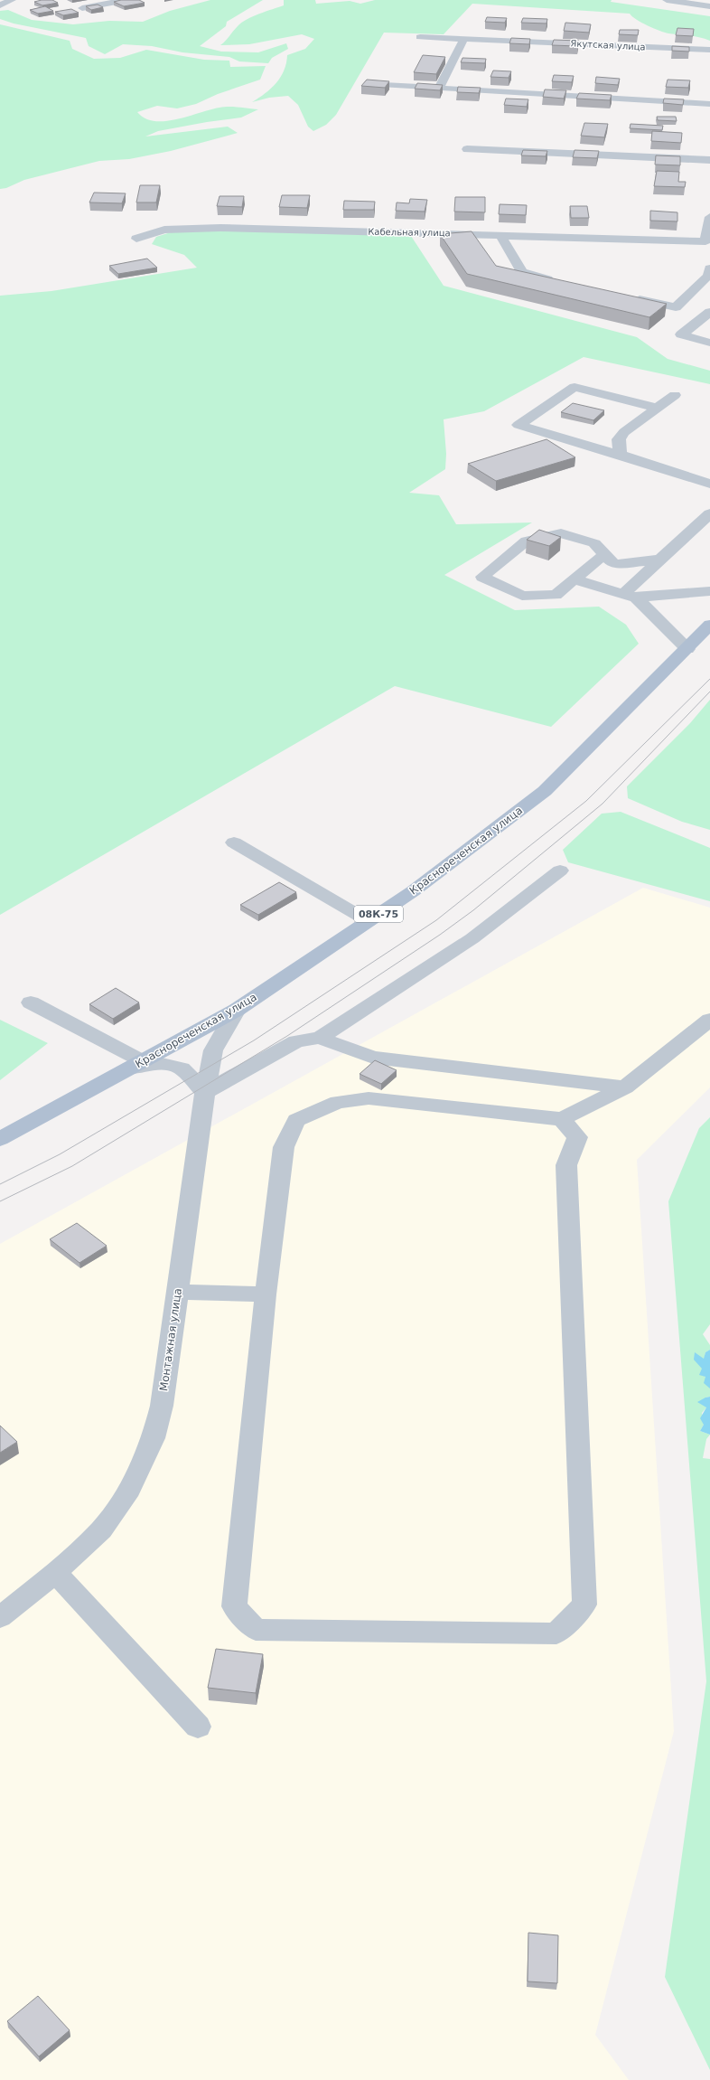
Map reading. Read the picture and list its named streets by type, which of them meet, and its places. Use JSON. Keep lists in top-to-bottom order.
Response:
{
  "streets": {
    "main road": ["Краснореченская улица", "08К-75"],
    "street": ["Якутская улица", "Кабельная улица", "Монтажная улица"]
  },
  "crossings": [
    ["Краснореченская улица", "Монтажная улица"]
  ]
}
